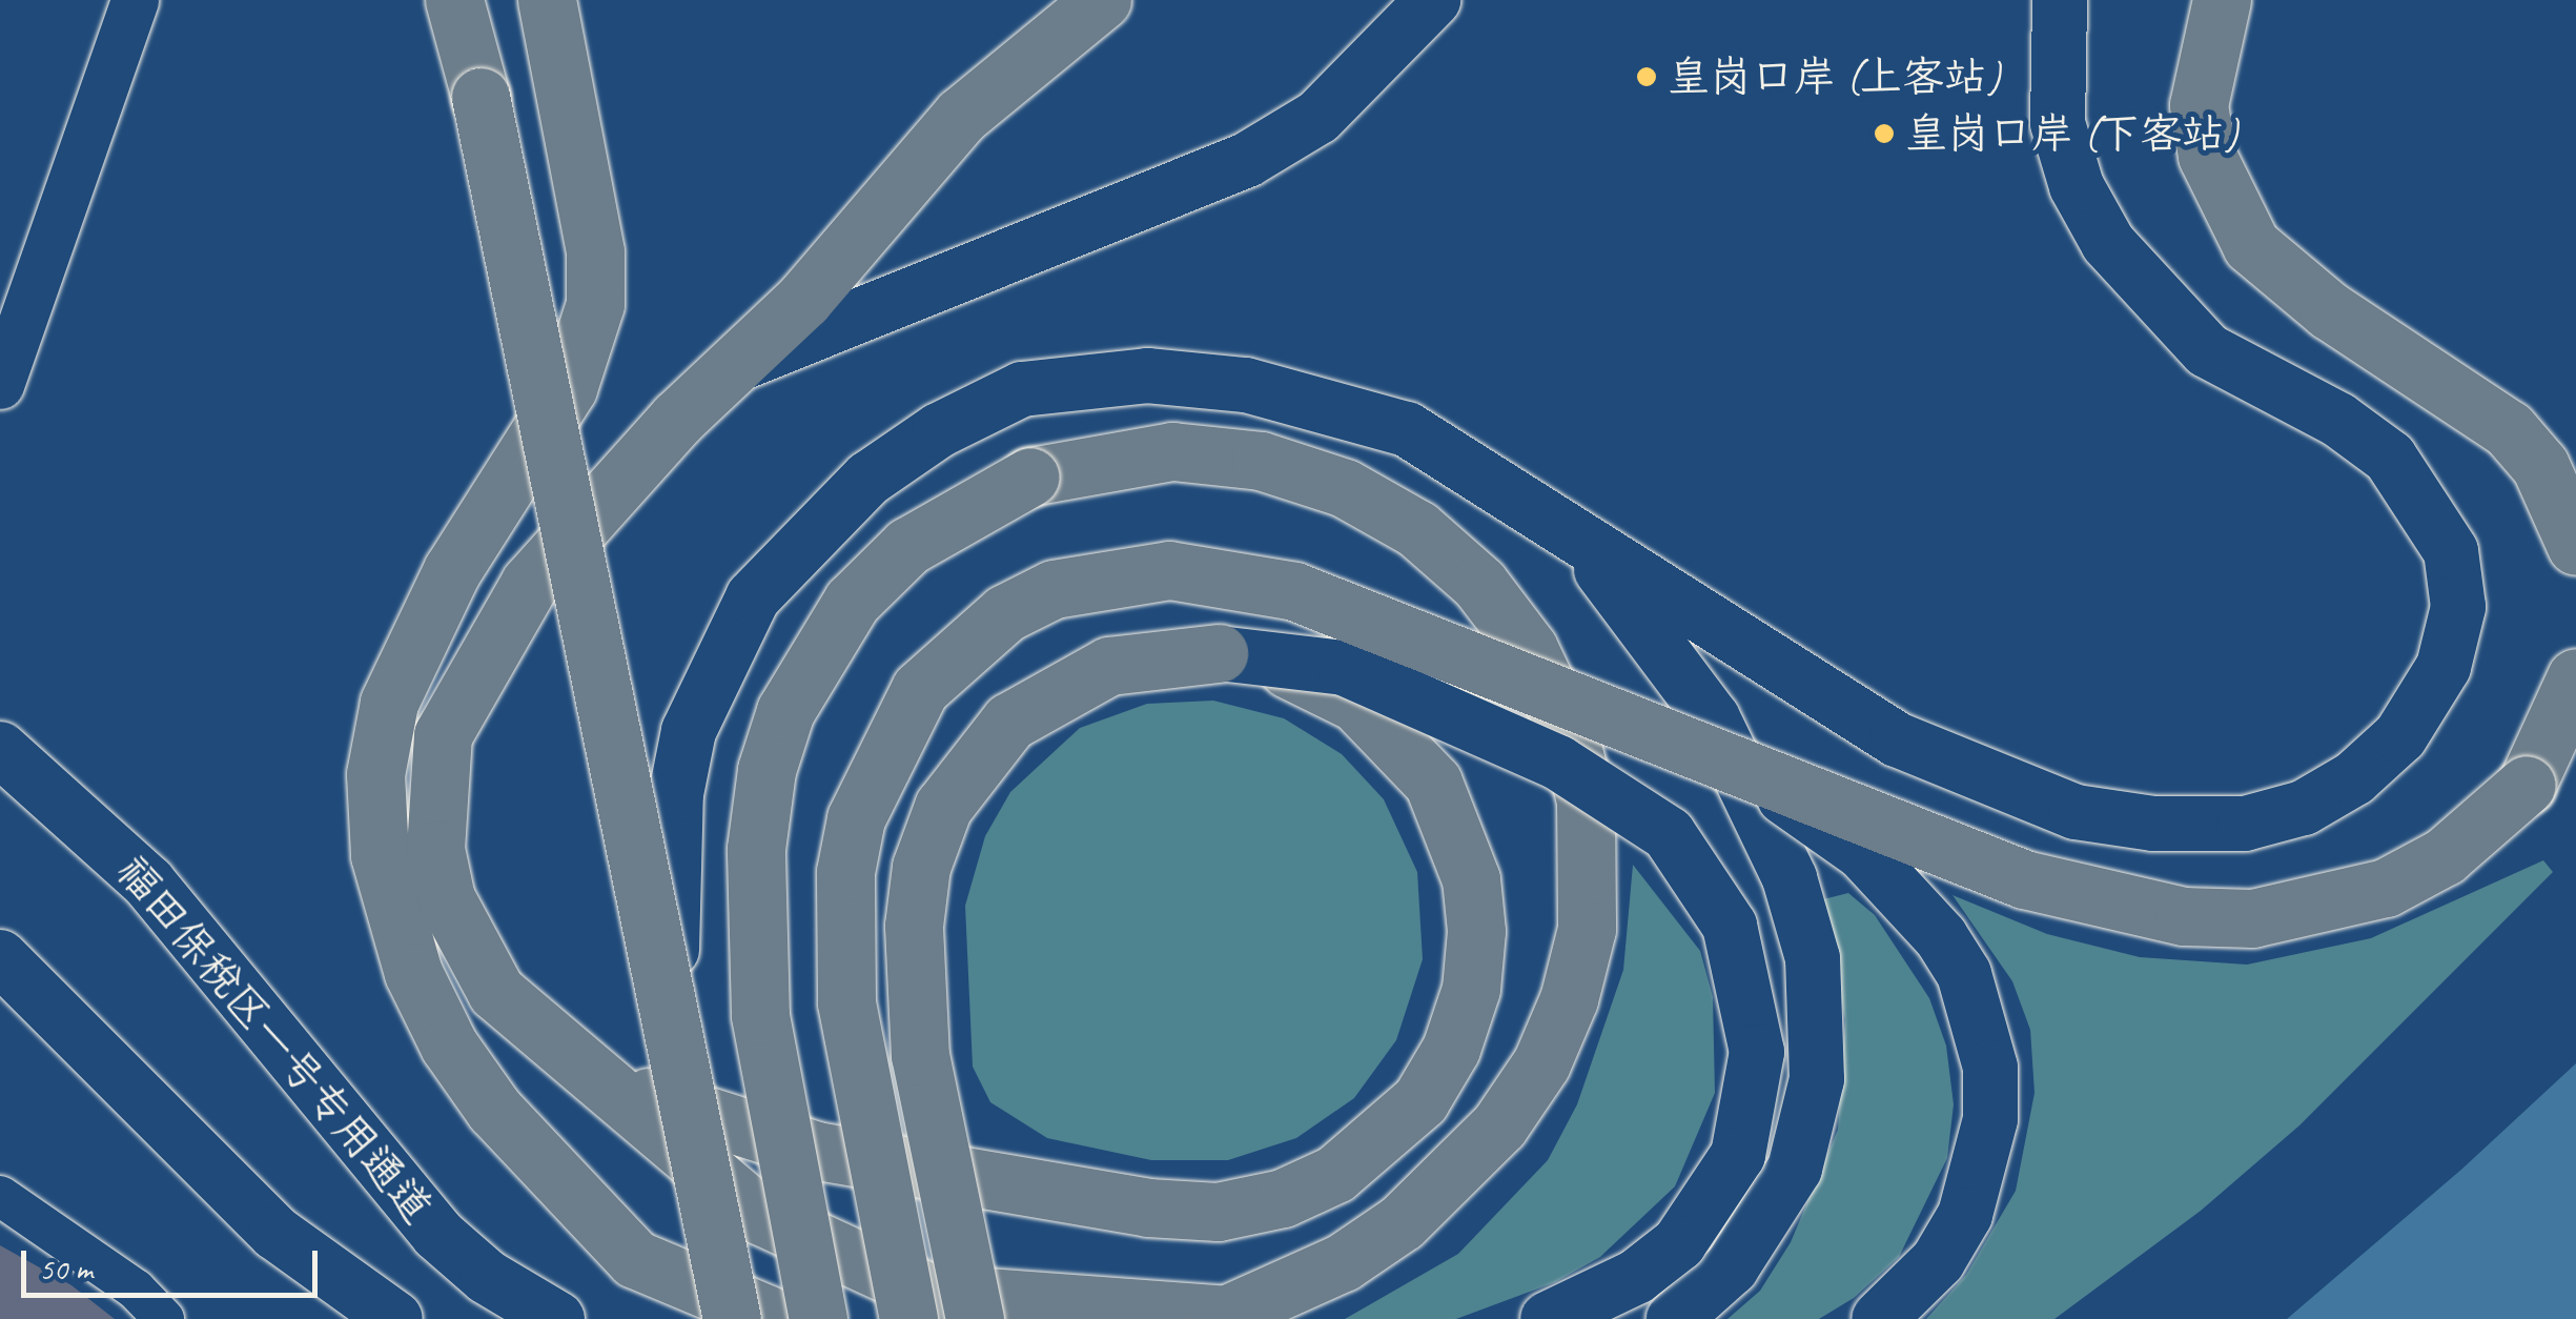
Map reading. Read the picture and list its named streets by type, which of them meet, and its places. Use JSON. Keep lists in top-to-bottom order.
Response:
{
  "streets": {
    "main road": ["福田保税区一号专用通道"]
  },
  "places": ["皇岗口岸 (上客站)", "皇岗口岸 (下客站)"],
  "scale_bar": "50 m"
}
